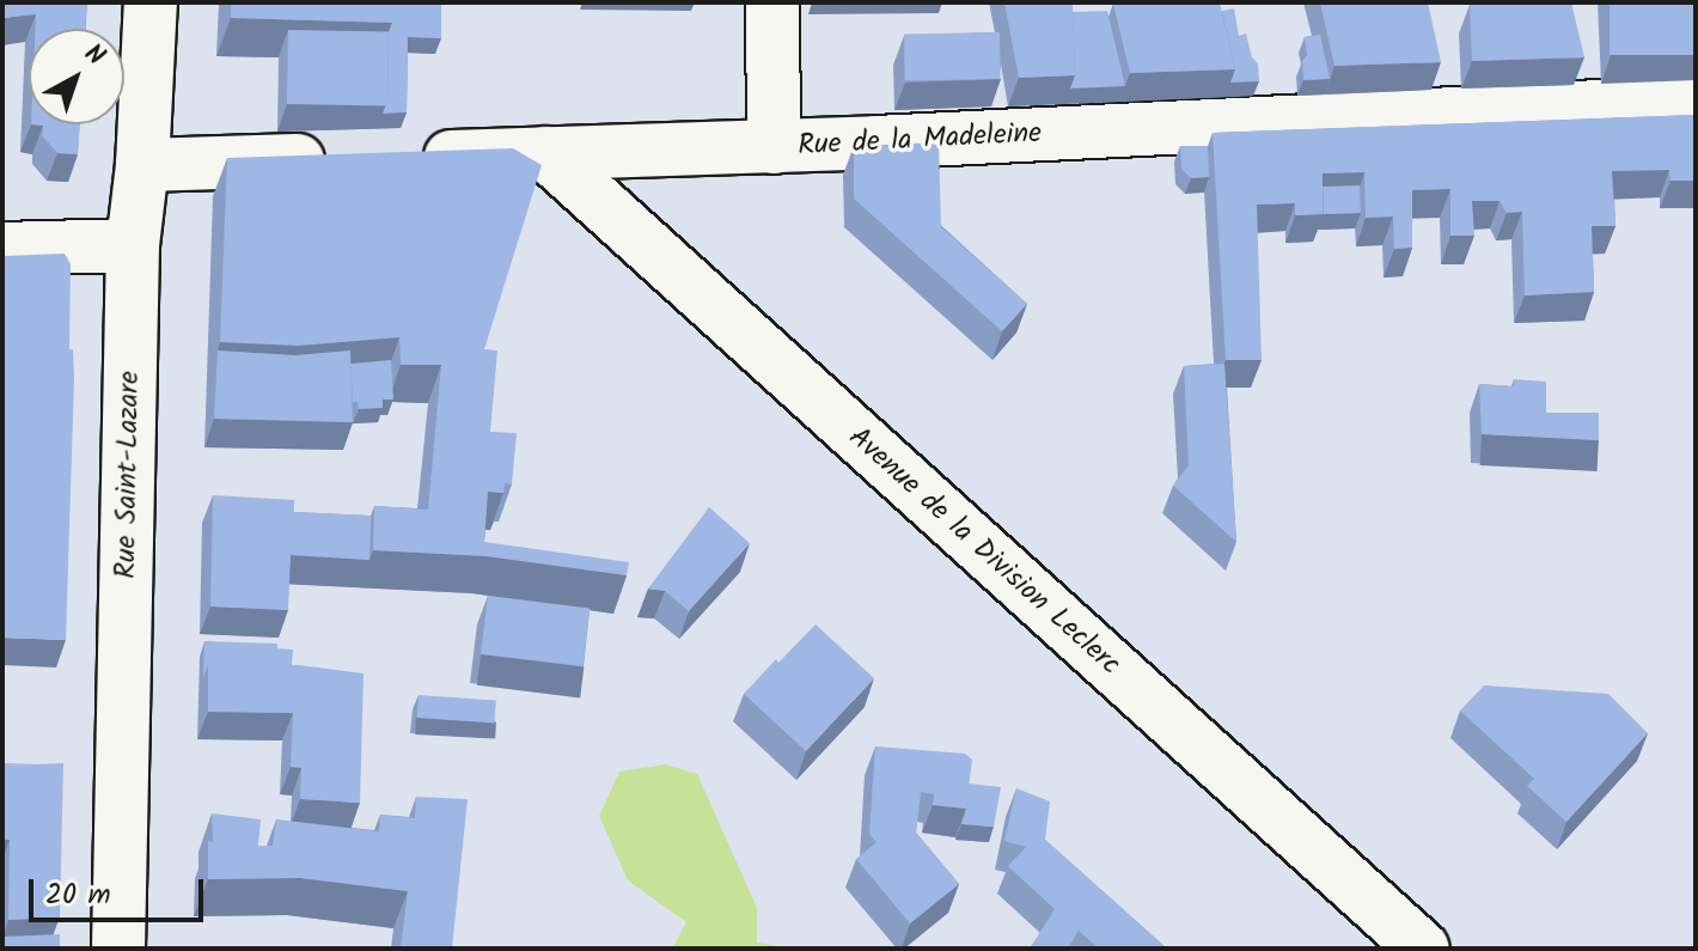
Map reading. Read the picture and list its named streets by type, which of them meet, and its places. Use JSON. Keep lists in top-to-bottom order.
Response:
{
  "streets": {
    "street": ["Rue de la Madeleine", "Rue Saint-Lazare", "Avenue de la Division Leclerc"]
  },
  "crossings": [
    ["Rue de la Madeleine", "Avenue de la Division Leclerc"]
  ],
  "scale_bar": "20 m",
  "north": "top right"
}
